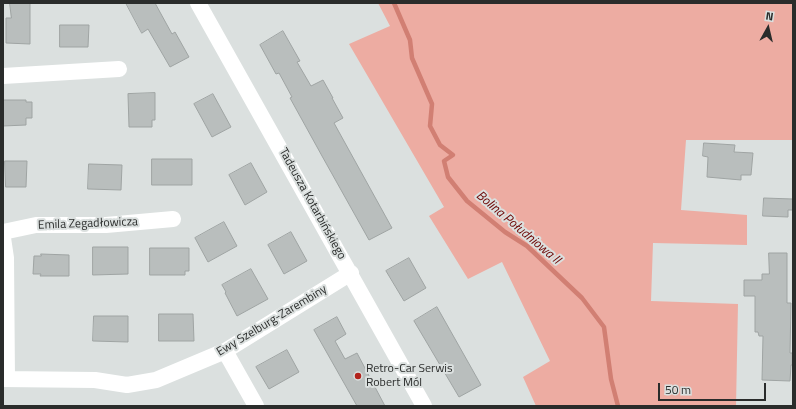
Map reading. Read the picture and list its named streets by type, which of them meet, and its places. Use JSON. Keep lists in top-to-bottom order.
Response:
{
  "streets": {
    "street": ["Tadeusza Kotarbińskiego", "Emila Zegadłowicza", "Ewy Szelburg-Zarembiny"]
  },
  "crossings": [
    ["Tadeusza Kotarbińskiego", "Ewy Szelburg-Zarembiny"]
  ],
  "water": ["Bolina Południowa II"],
  "places": ["Retro-Car Serwis Robert Mól"],
  "scale_bar": "50 m",
  "north": "top"
}
